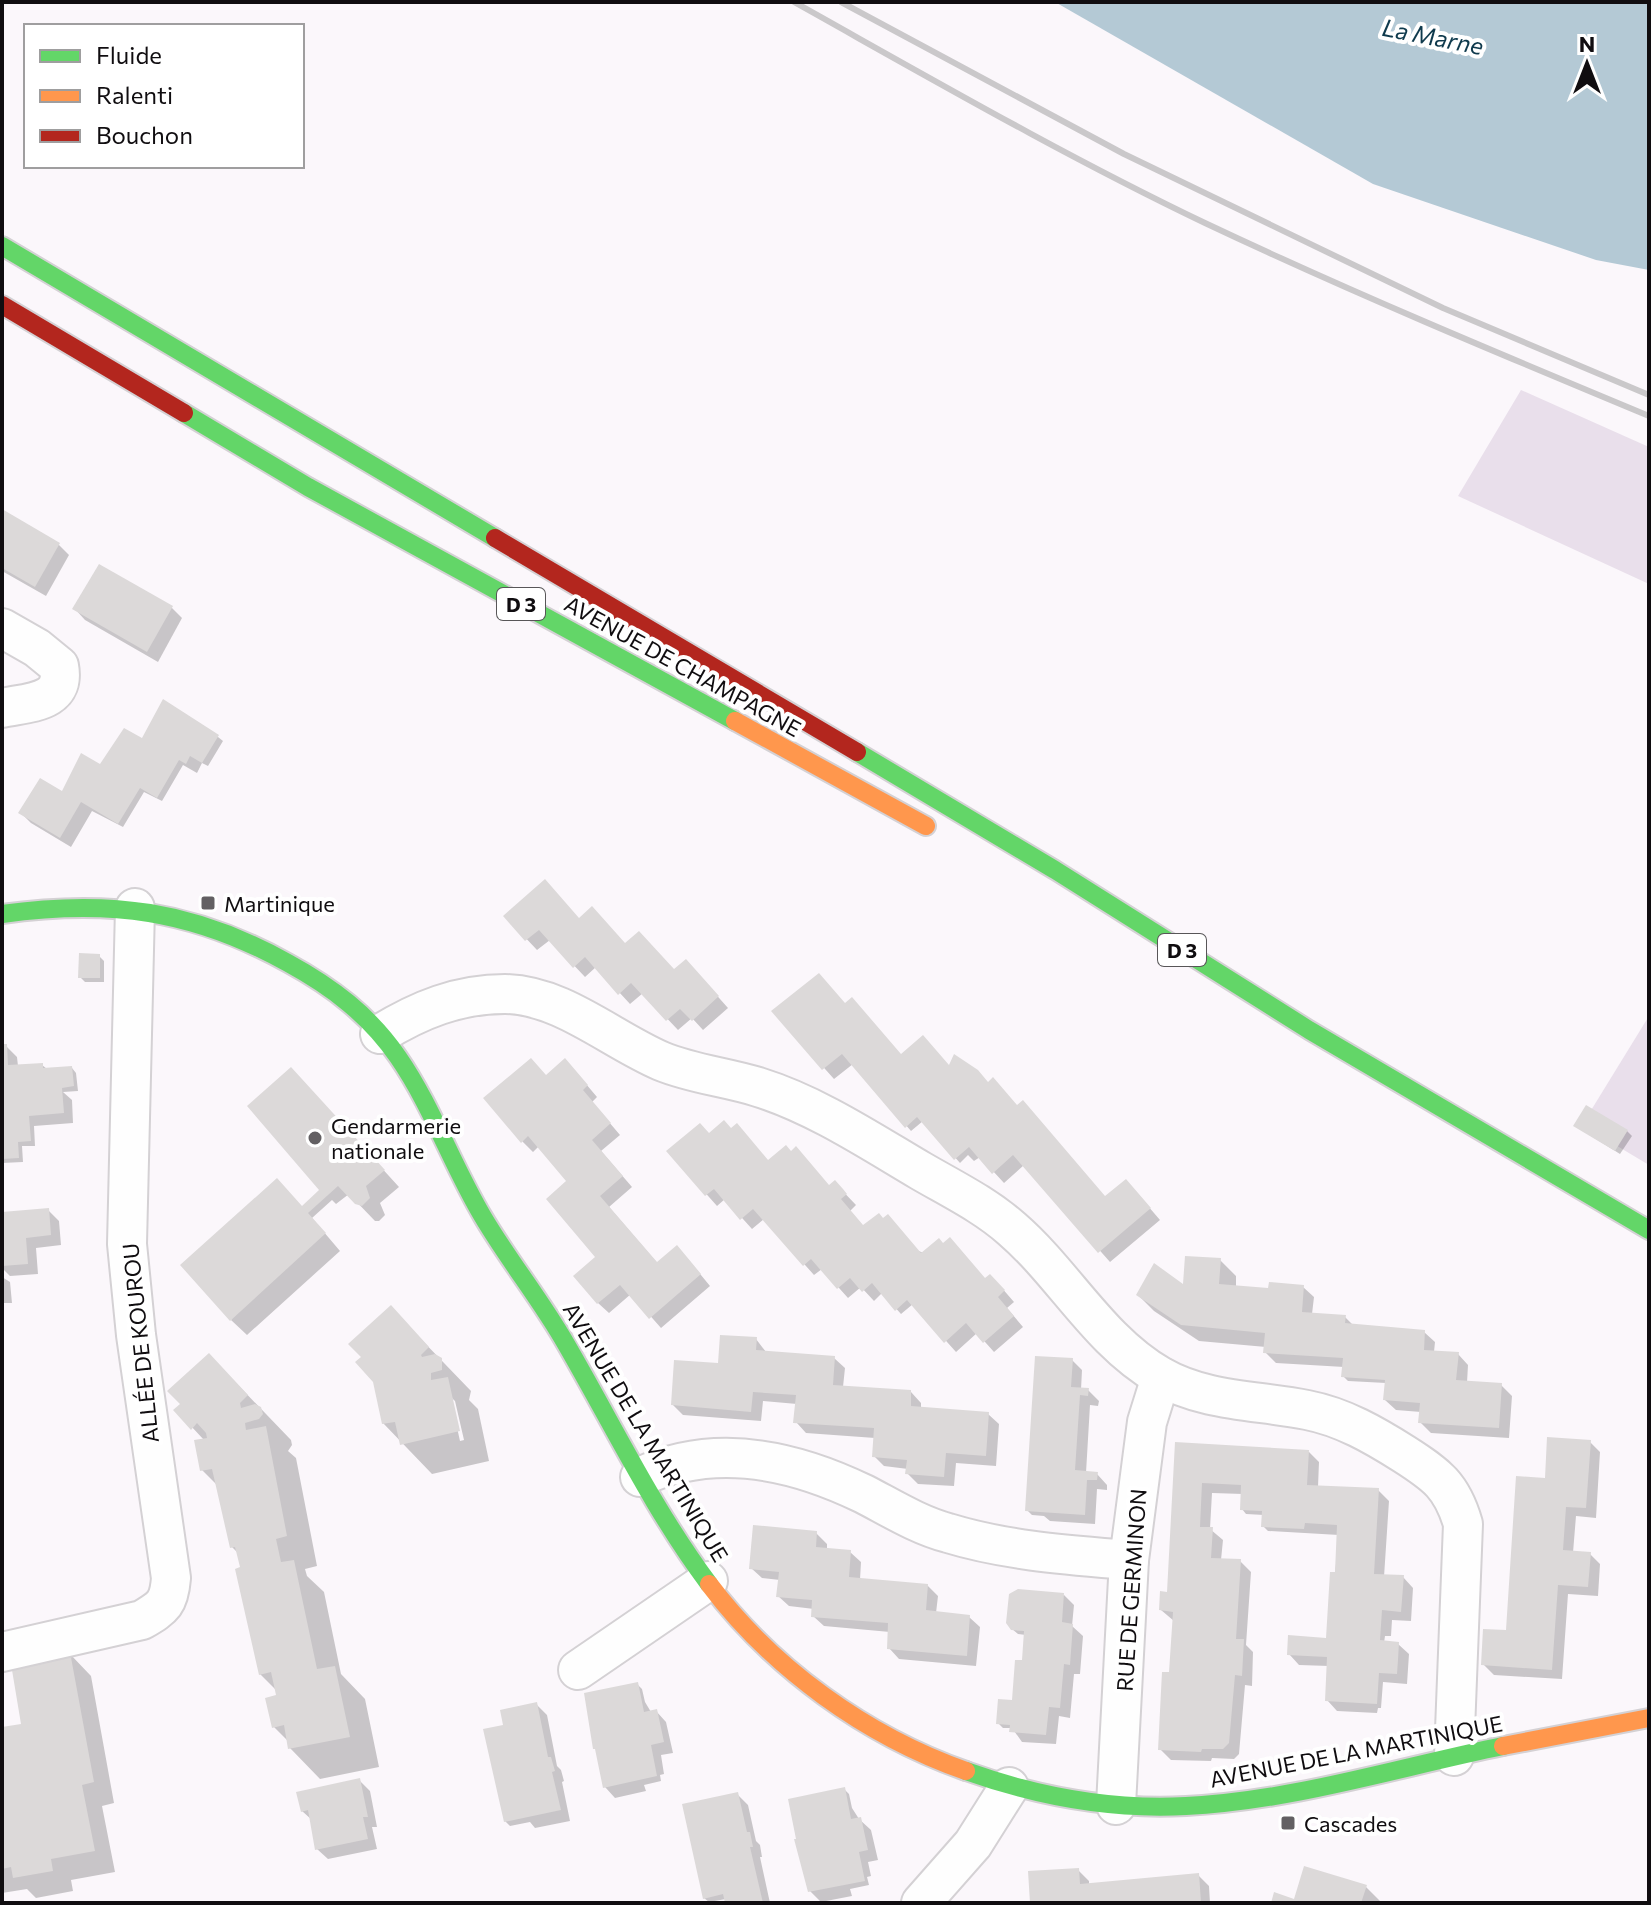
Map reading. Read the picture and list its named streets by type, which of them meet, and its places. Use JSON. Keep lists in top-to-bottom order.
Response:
{
  "streets": {
    "main road": ["D 3", "AVENUE DE CHAMPAGNE", "AVENUE DE LA MARTINIQUE"],
    "street": ["ALLÉE DE KOUROU", "RUE DE GERMINON"]
  },
  "crossings": [
    ["ALLÉE DE KOUROU", "AVENUE DE LA MARTINIQUE"],
    ["AVENUE DE LA MARTINIQUE", "RUE DE GERMINON"]
  ],
  "water": ["La Marne"],
  "places": {
    "transit": ["Martinique", "Cascades"],
    "other": ["Gendarmerie nationale"]
  },
  "legend": ["Fluide", "Ralenti", "Bouchon"],
  "north": "top"
}
